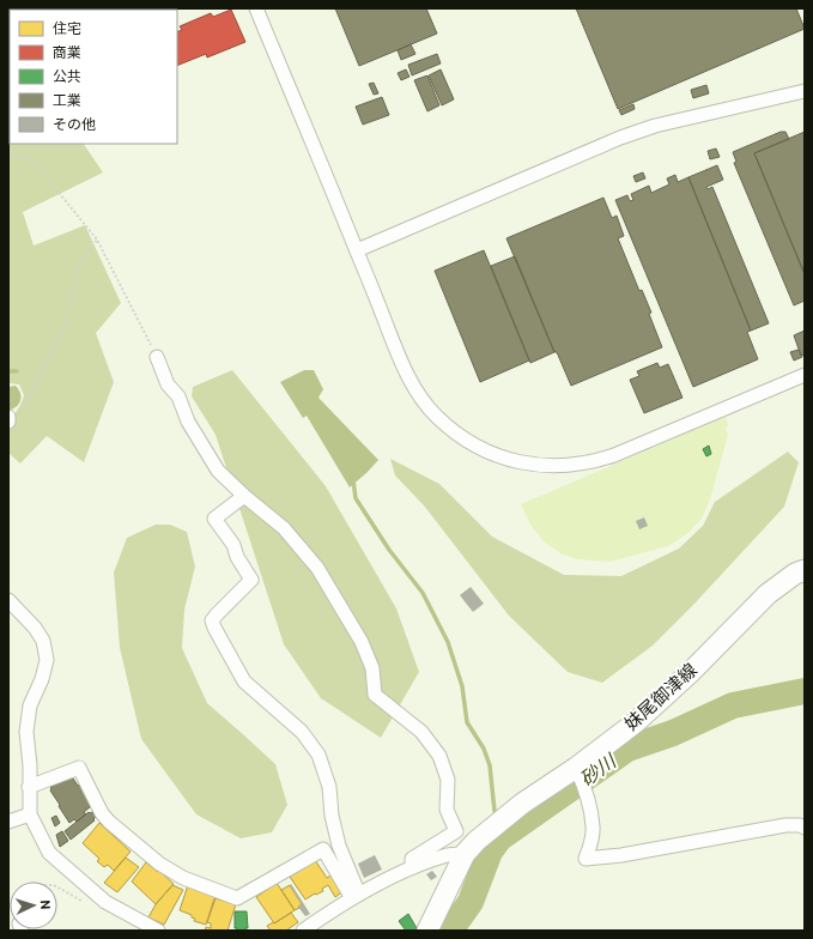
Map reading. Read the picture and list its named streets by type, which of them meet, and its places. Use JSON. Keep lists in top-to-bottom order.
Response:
{
  "streets": {
    "main road": ["妹尾御津線"]
  },
  "water": ["砂川"],
  "legend": [
    "住宅",
    "商業",
    "公共",
    "工業",
    "その他"
  ],
  "north": "right"
}
